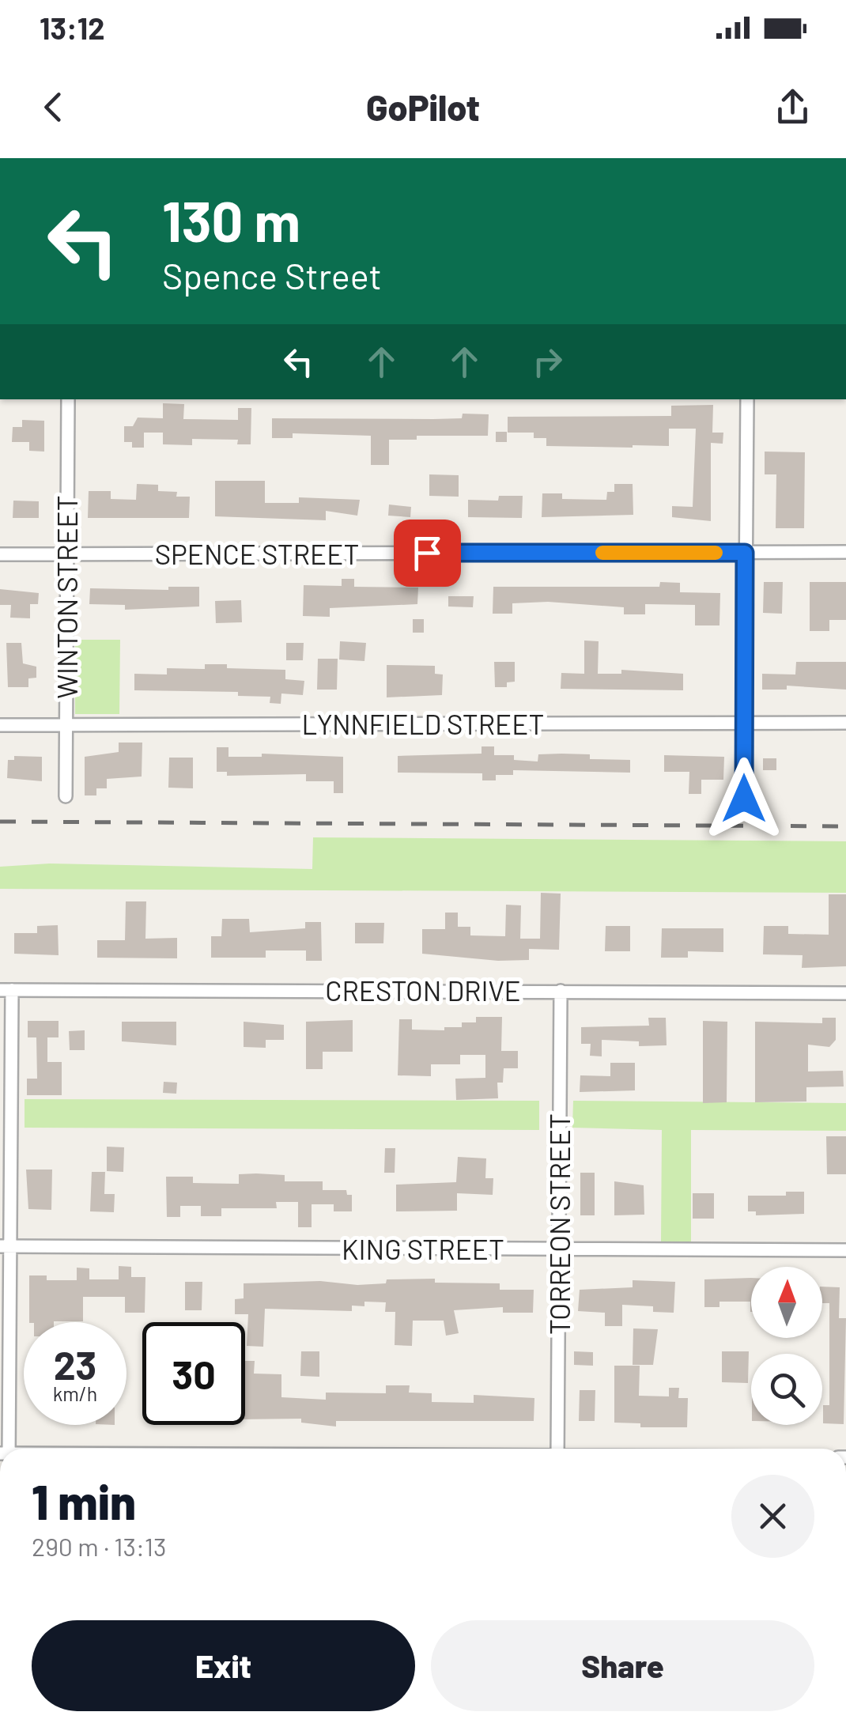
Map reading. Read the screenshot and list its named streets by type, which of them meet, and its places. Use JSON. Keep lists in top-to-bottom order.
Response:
{
  "streets": {
    "street": [
      "SPENCE STREET",
      "WINTON STREET",
      "LYNNFIELD STREET",
      "CRESTON DRIVE",
      "TORREON STREET",
      "KING STREET"
    ]
  },
  "crossings": [
    ["SPENCE STREET", "WINTON STREET"],
    ["WINTON STREET", "LYNNFIELD STREET"],
    ["CRESTON DRIVE", "TORREON STREET"],
    ["TORREON STREET", "KING STREET"]
  ],
  "north": "top",
  "page": {
    "status": "13:12",
    "header": "GoPilot",
    "turn": ["130 m", "Spence Street"],
    "speed": "23 km/h",
    "limit": "30",
    "heading": ["1 min", "290 m · 13:13"],
    "buttons": ["Exit", "Share"]
  }
}
